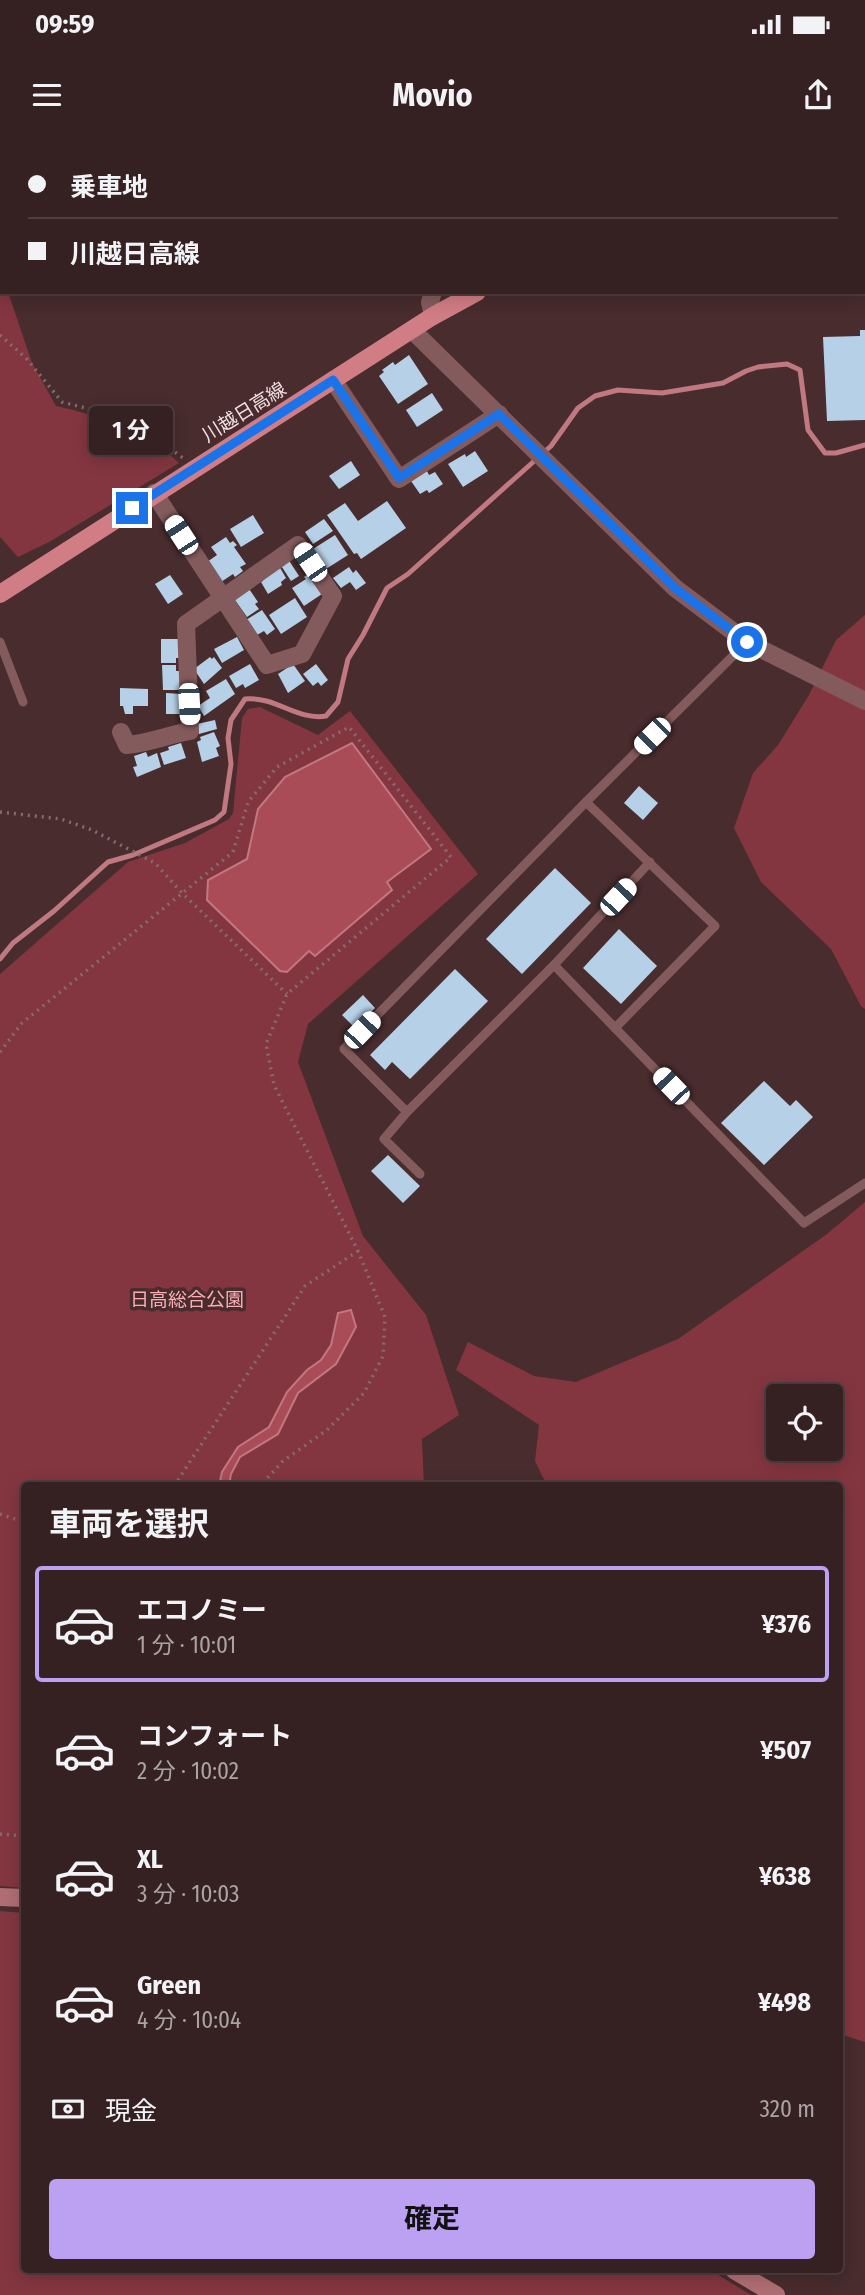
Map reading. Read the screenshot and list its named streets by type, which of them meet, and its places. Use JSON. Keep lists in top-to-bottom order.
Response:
{
  "streets": {
    "main road": ["川越日高線"]
  },
  "parks": ["日高総合公園"],
  "page": {
    "status": "09:59",
    "header": "Movio",
    "banner": ["乗車地", "川越日高線"],
    "bubble": "1 分",
    "heading": "車両を選択",
    "list": [
      {
        "name": "エコノミー",
        "note": "1 分 · 10:01",
        "value": "¥376"
      },
      {
        "name": "コンフォート",
        "note": "2 分 · 10:02",
        "value": "¥507"
      },
      {
        "name": "XL",
        "note": "3 分 · 10:03",
        "value": "¥638"
      },
      {
        "name": "Green",
        "note": "4 分 · 10:04",
        "value": "¥498"
      }
    ],
    "pay": ["現金", "320 m"],
    "buttons": "確定"
  }
}
